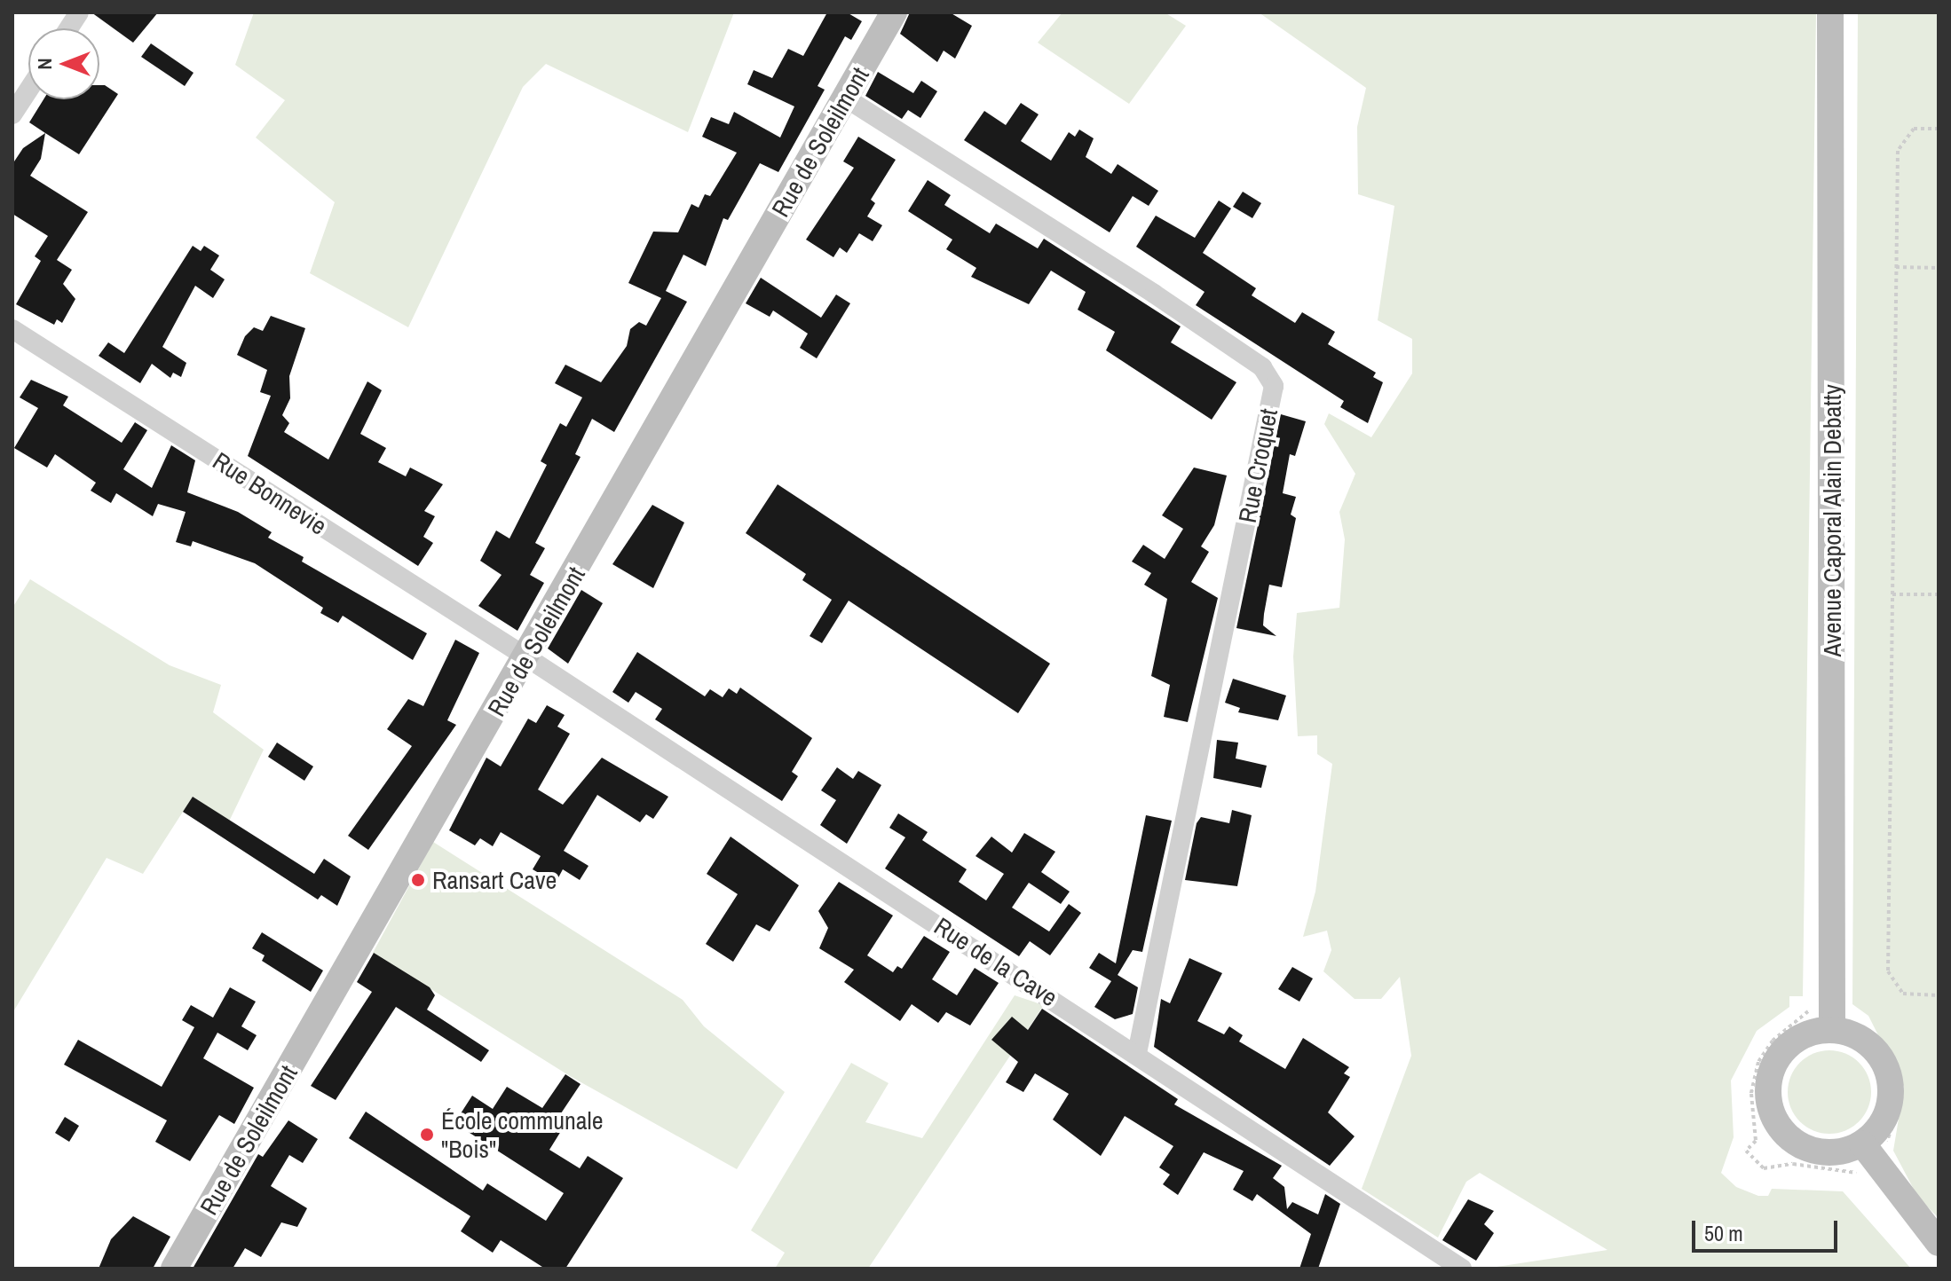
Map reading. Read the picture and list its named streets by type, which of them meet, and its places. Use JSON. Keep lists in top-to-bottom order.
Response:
{
  "streets": {
    "main road": ["Rue de Soleilmont", "Avenue Caporal Alain Debatty"],
    "street": ["Rue Croquet", "Rue Bonnevie", "Rue de la Cave"]
  },
  "crossings": [
    ["Rue de Soleilmont", "Rue Croquet"],
    ["Rue de Soleilmont", "Rue Bonnevie"],
    ["Rue de Soleilmont", "Rue de la Cave"],
    ["Rue Croquet", "Rue de la Cave"],
    ["Rue Bonnevie", "Rue de la Cave"]
  ],
  "places": ["Ransart Cave", "École communale \"Bois\""],
  "scale_bar": "50 m",
  "north": "left"
}
